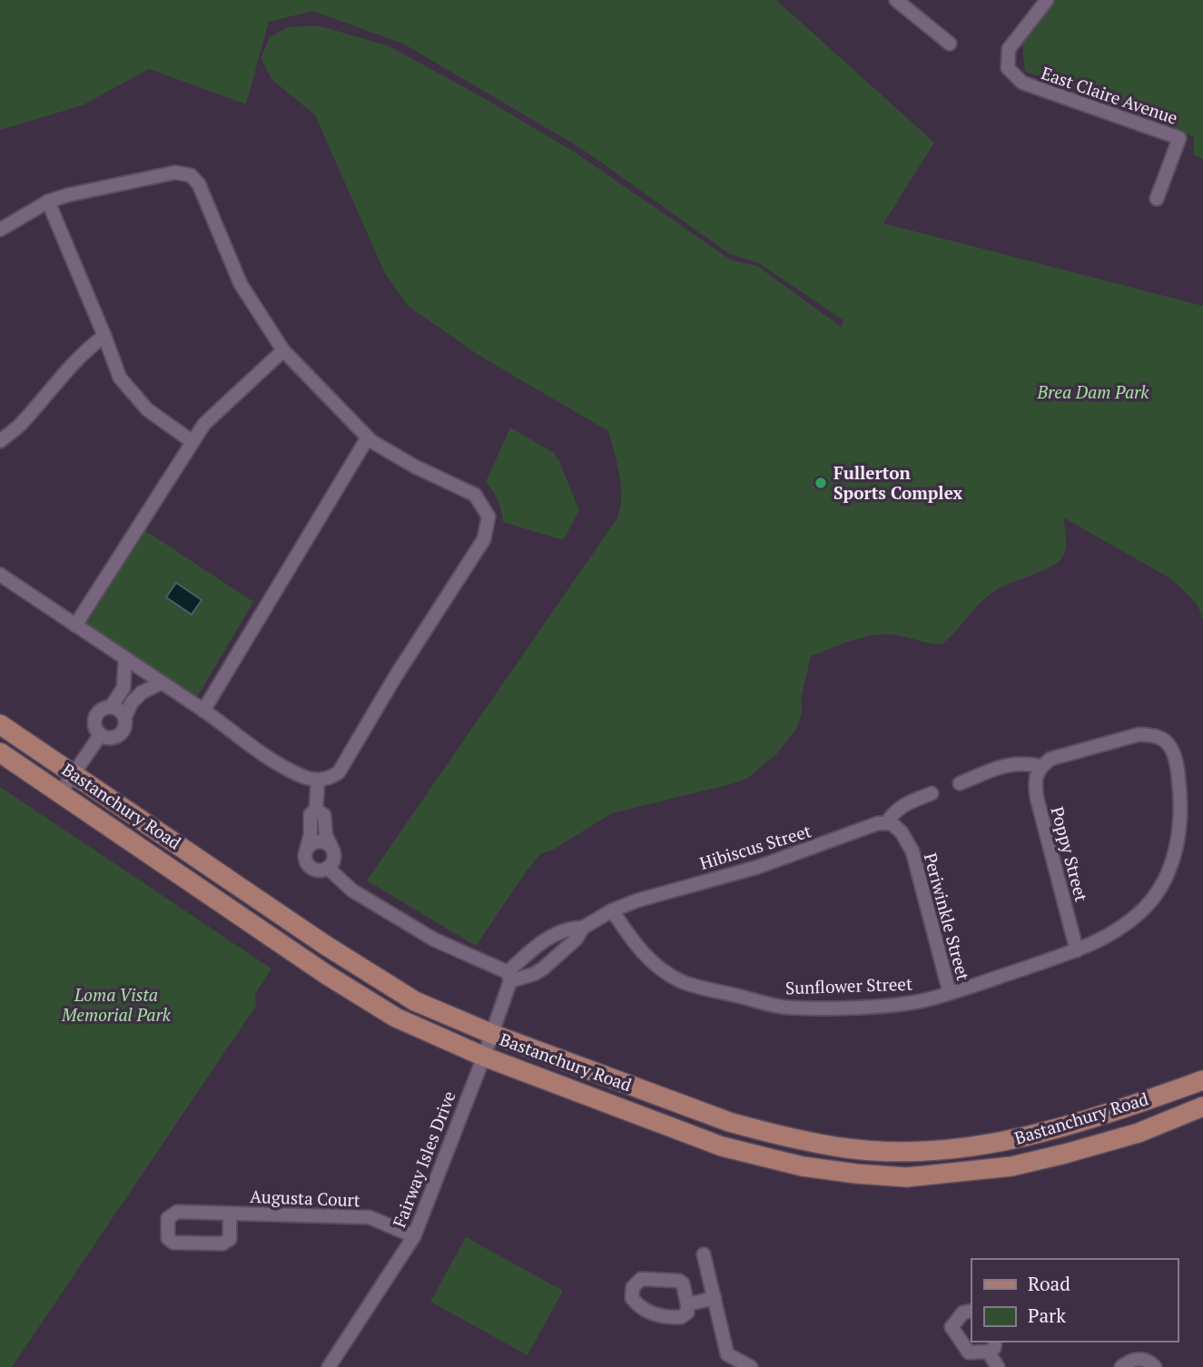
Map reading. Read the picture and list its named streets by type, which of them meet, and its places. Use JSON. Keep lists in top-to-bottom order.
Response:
{
  "streets": {
    "main road": ["Bastanchury Road"],
    "street": [
      "East Claire Avenue",
      "Hibiscus Street",
      "Poppy Street",
      "Periwinkle Street",
      "Sunflower Street",
      "Fairway Isles Drive",
      "Augusta Court"
    ]
  },
  "crossings": [
    ["Bastanchury Road", "Fairway Isles Drive"],
    ["Hibiscus Street", "Periwinkle Street"],
    ["Hibiscus Street", "Sunflower Street"],
    ["Hibiscus Street", "Fairway Isles Drive"],
    ["Poppy Street", "Sunflower Street"],
    ["Periwinkle Street", "Sunflower Street"],
    ["Fairway Isles Drive", "Augusta Court"]
  ],
  "parks": ["Brea Dam Park", "Loma Vista Memorial Park"],
  "places": ["Fullerton Sports Complex"],
  "legend": ["Road", "Park"]
}
